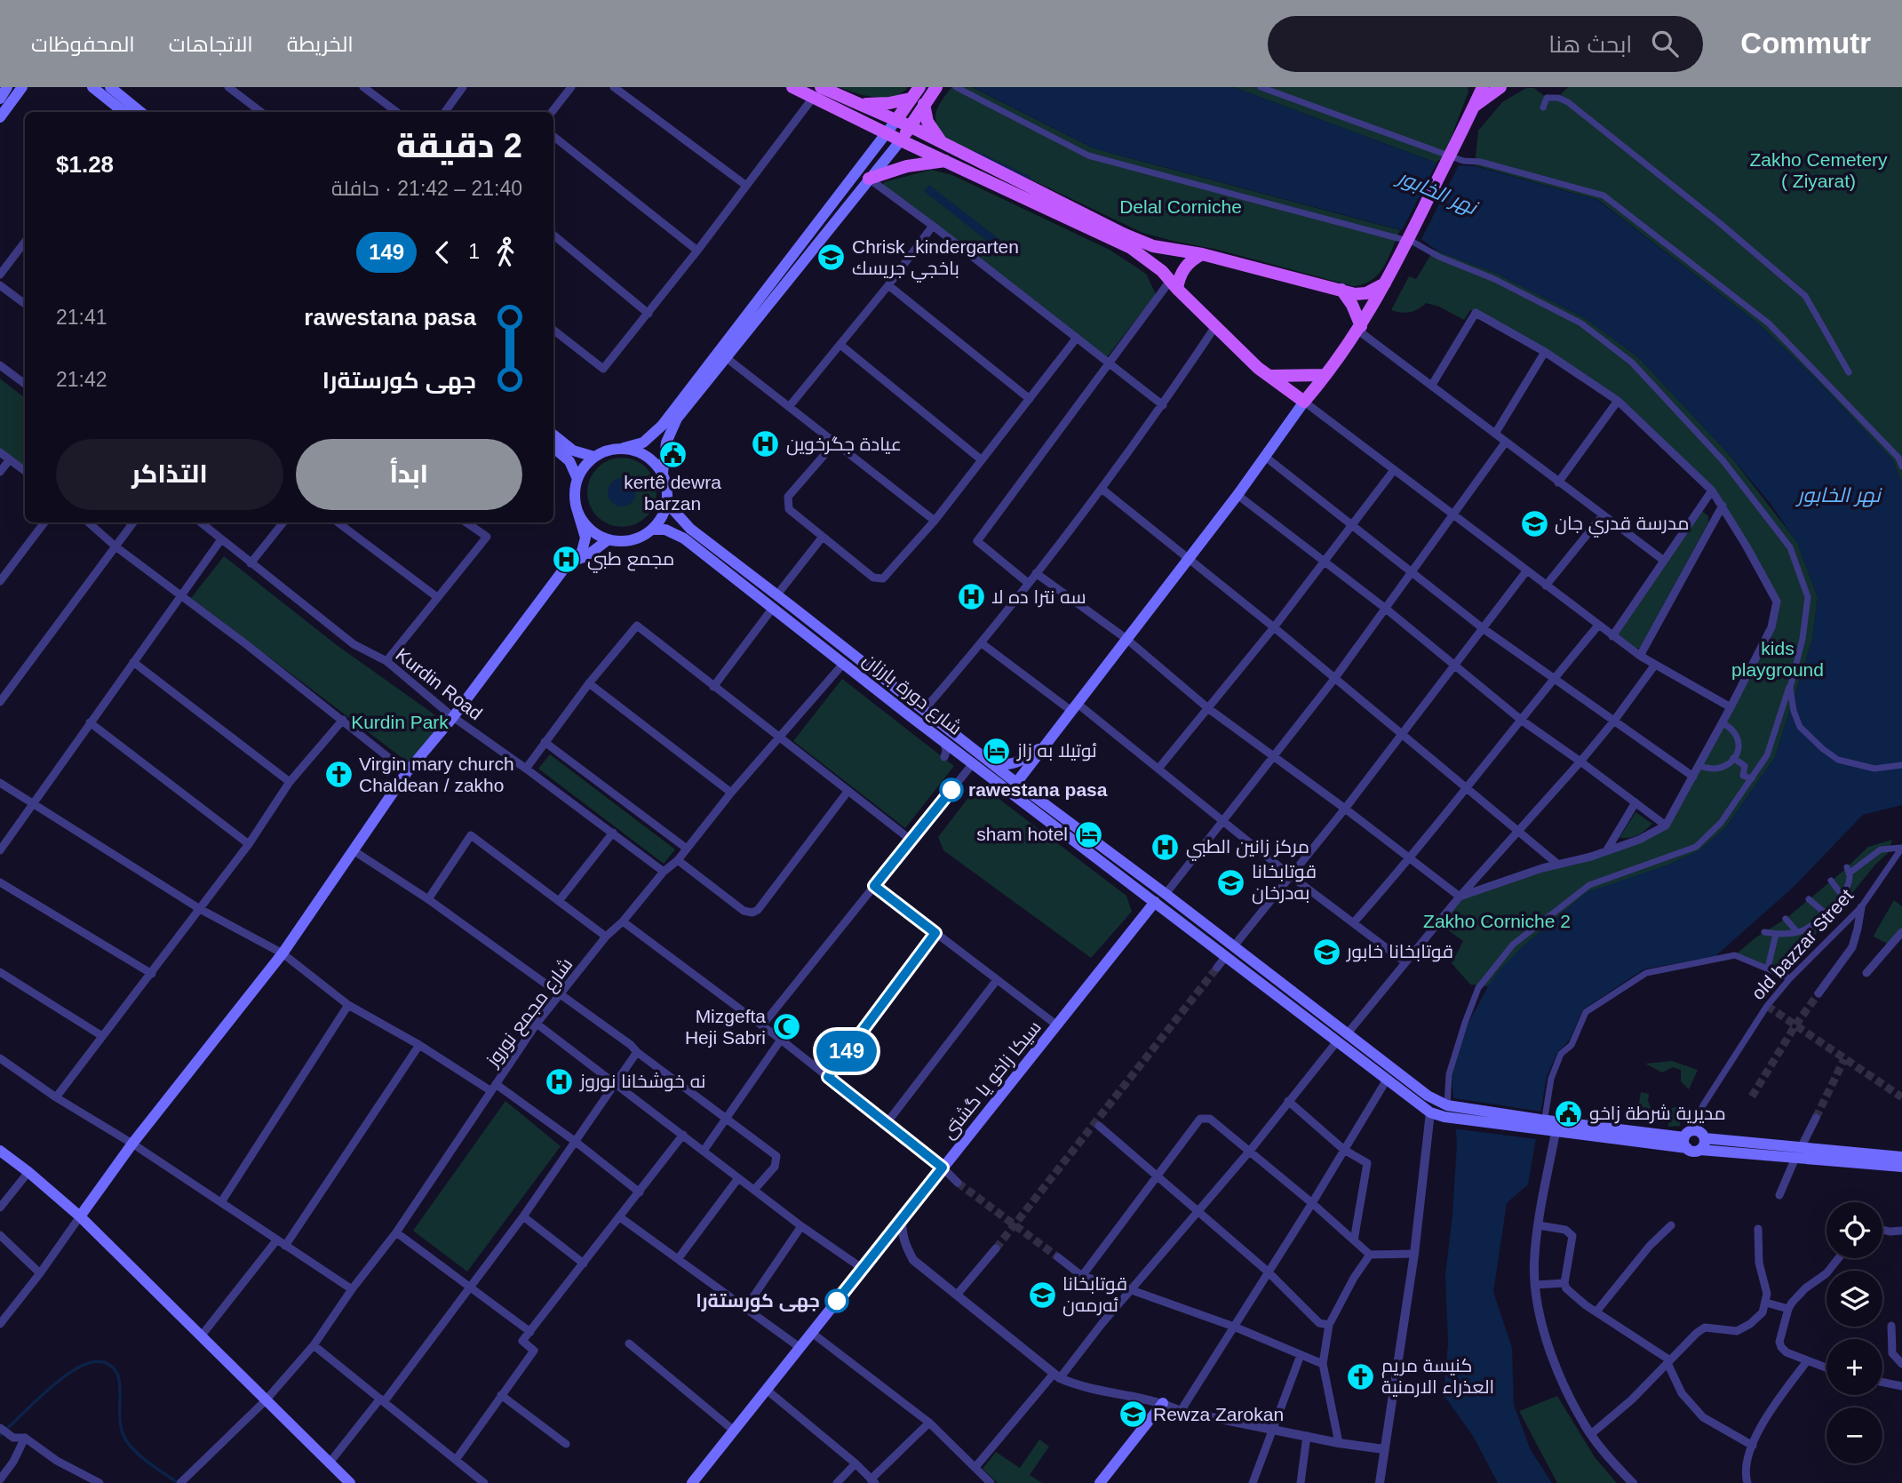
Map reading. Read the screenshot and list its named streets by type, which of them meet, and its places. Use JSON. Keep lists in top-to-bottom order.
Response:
{
  "streets": {
    "main road": ["شارع دورة بارزان", "سیکا زاخو یا گشتى"],
    "street": ["Kurdin Road", "old bazzar Street", "شارع مجمع نوروز"]
  },
  "crossings": [
    ["Kurdin Road", "شارع مجمع نوروز"],
    ["شارع دورة بارزان", "شارع مجمع نوروز"],
    ["شارع دورة بارزان", "سیکا زاخو یا گشتى"]
  ],
  "water": ["نهر الخابور"],
  "parks": [
    "Zakho Cemetery ( Ziyarat)",
    "Delal Corniche",
    "kids playground",
    "Kurdin Park",
    "Zakho Corniche 2"
  ],
  "places": {
    "school or university": [
      "Chrisk_kindergarten باخجي جريسك",
      "مدرسة قدري جان",
      "قوتابخانا به‌درخان",
      "قوتابخانا خابور",
      "قوتابخانا ئه‌رمه‌ن",
      "Rewza Zarokan"
    ],
    "hospital": [
      "عيادة جگرخوين",
      "مجمع طبي",
      "سه نترا ده لا",
      "مركز زانين الطبي",
      "نه خوشخانا نوروز"
    ],
    "public building": ["kertê dewra barzan", "مديرية شرطة زاخو"],
    "hotel": ["ئوتيلا به زاز", "sham hotel"],
    "church": ["Virgin mary church Chaldean / zakho", "كنيسة مريم العذراء الارمنية"],
    "other": ["rawestana pasa", "جهى كورستةرا"],
    "mosque": ["Mizgefta Heji Sabri"]
  },
  "lines": ["bus line 149"],
  "page": {
    "header": "Commutr",
    "search": "ابحث هنا",
    "nav": ["الخريطة", "الاتجاهات", "المحفوظات"],
    "on_map": "149",
    "heading": ["2 دقيقة", "21:40 – 21:42 · حافلة", "$1.28"],
    "legs": ["1", "149"],
    "list": [
      {
        "name": "rawestana pasa",
        "value": "21:41"
      },
      {
        "name": "جهى كورستةرا",
        "value": "21:42"
      }
    ],
    "buttons": ["ابدأ", "التذاكر"],
    "map_buttons": ["+", "−"]
  }
}
